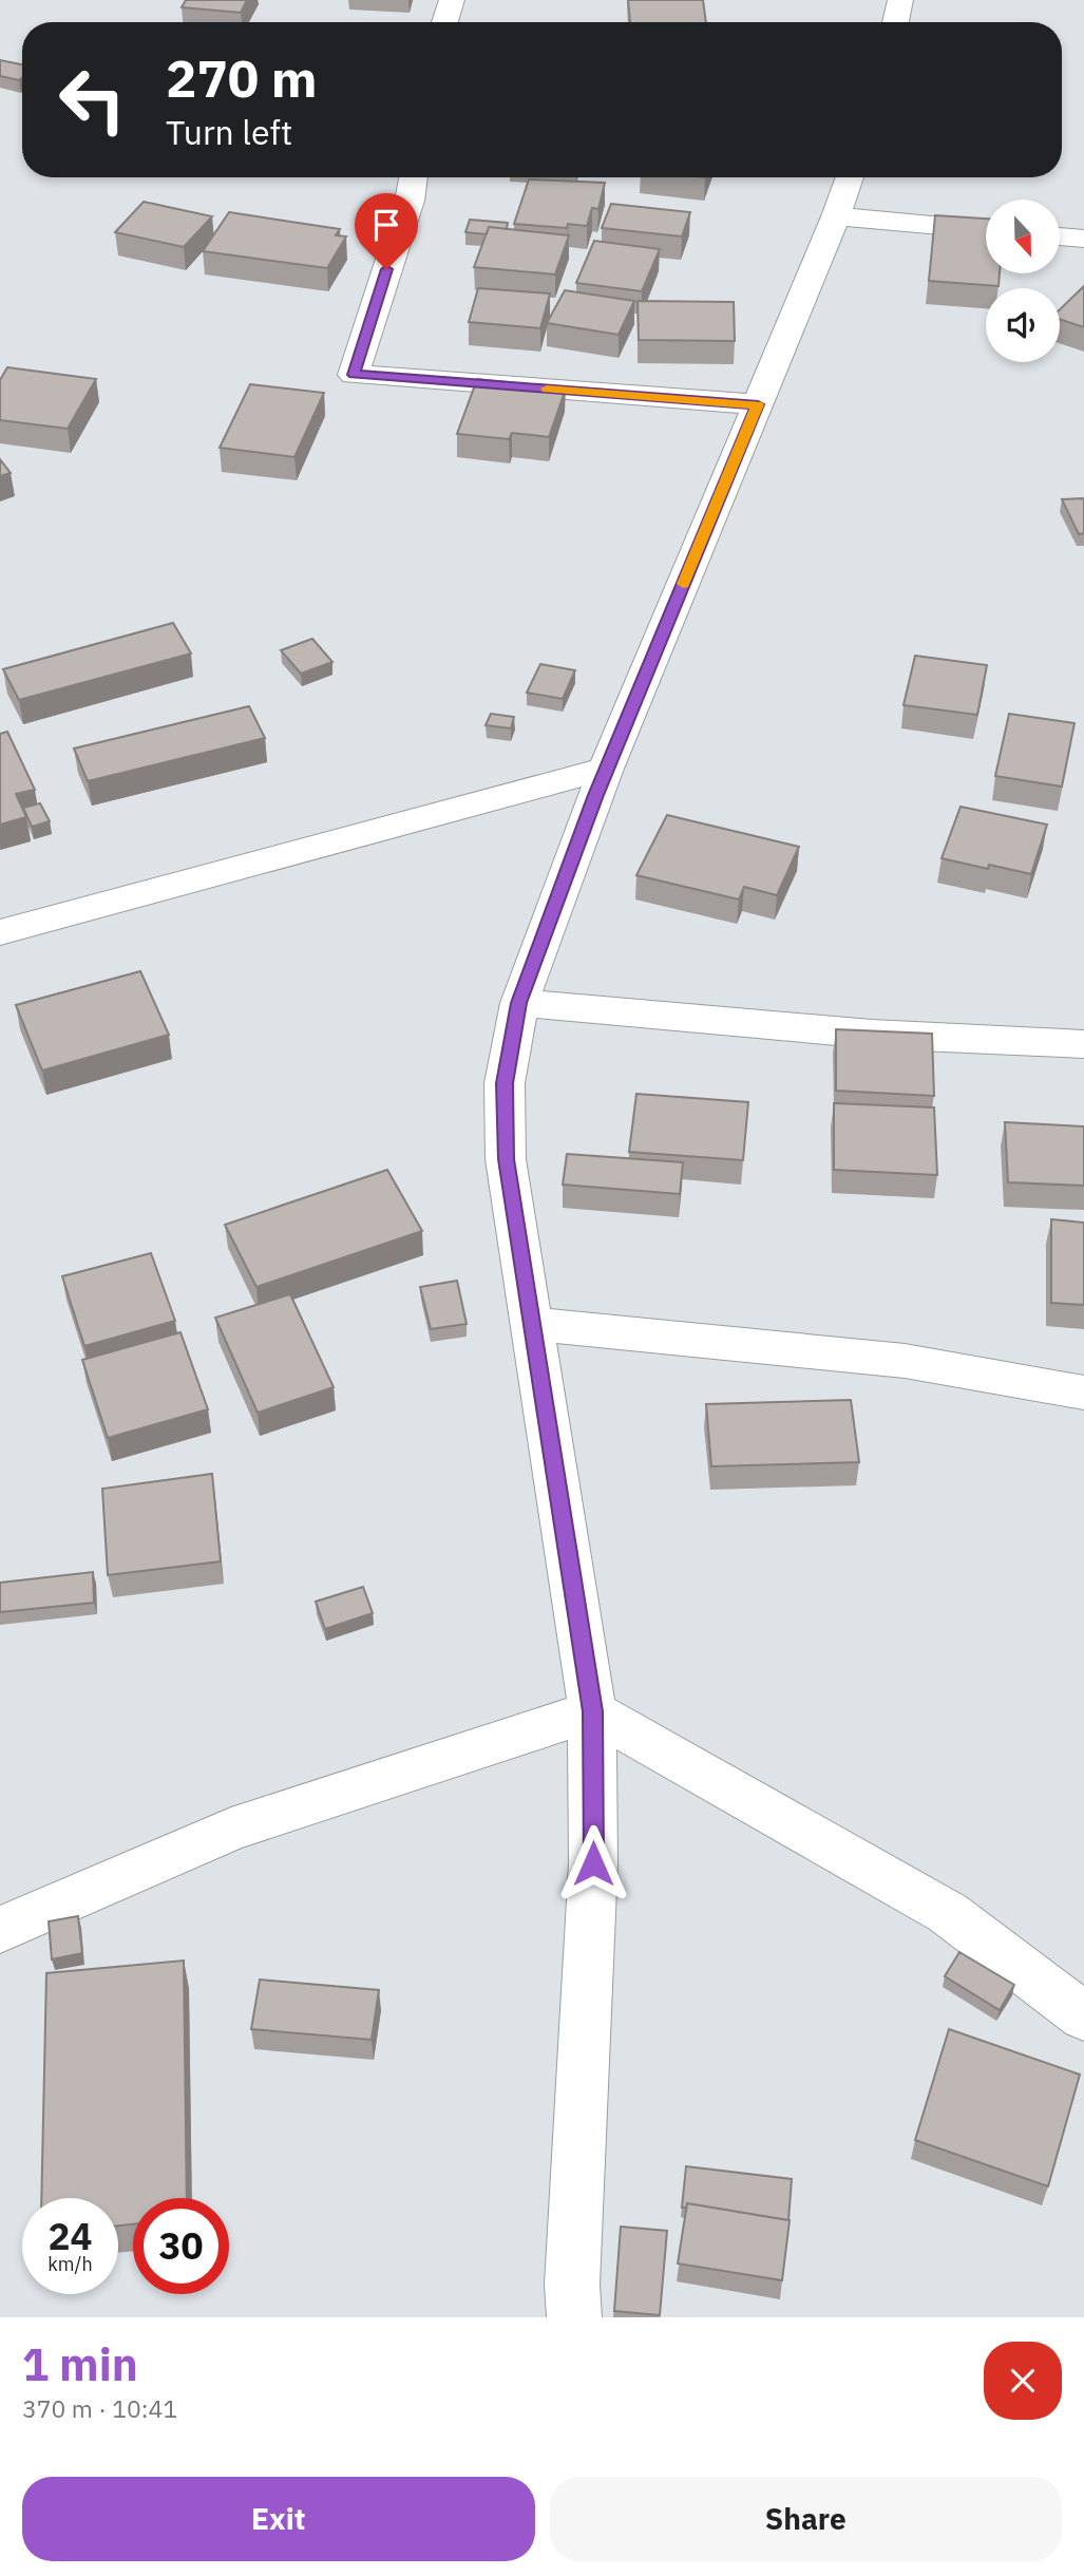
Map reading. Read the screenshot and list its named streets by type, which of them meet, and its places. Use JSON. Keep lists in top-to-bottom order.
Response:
{
  "north": "bottom",
  "page": {
    "turn": ["270 m", "Turn left"],
    "speed": "24 km/h",
    "limit": "30",
    "heading": ["1 min", "370 m · 10:41"],
    "buttons": ["Exit", "Share"]
  }
}
